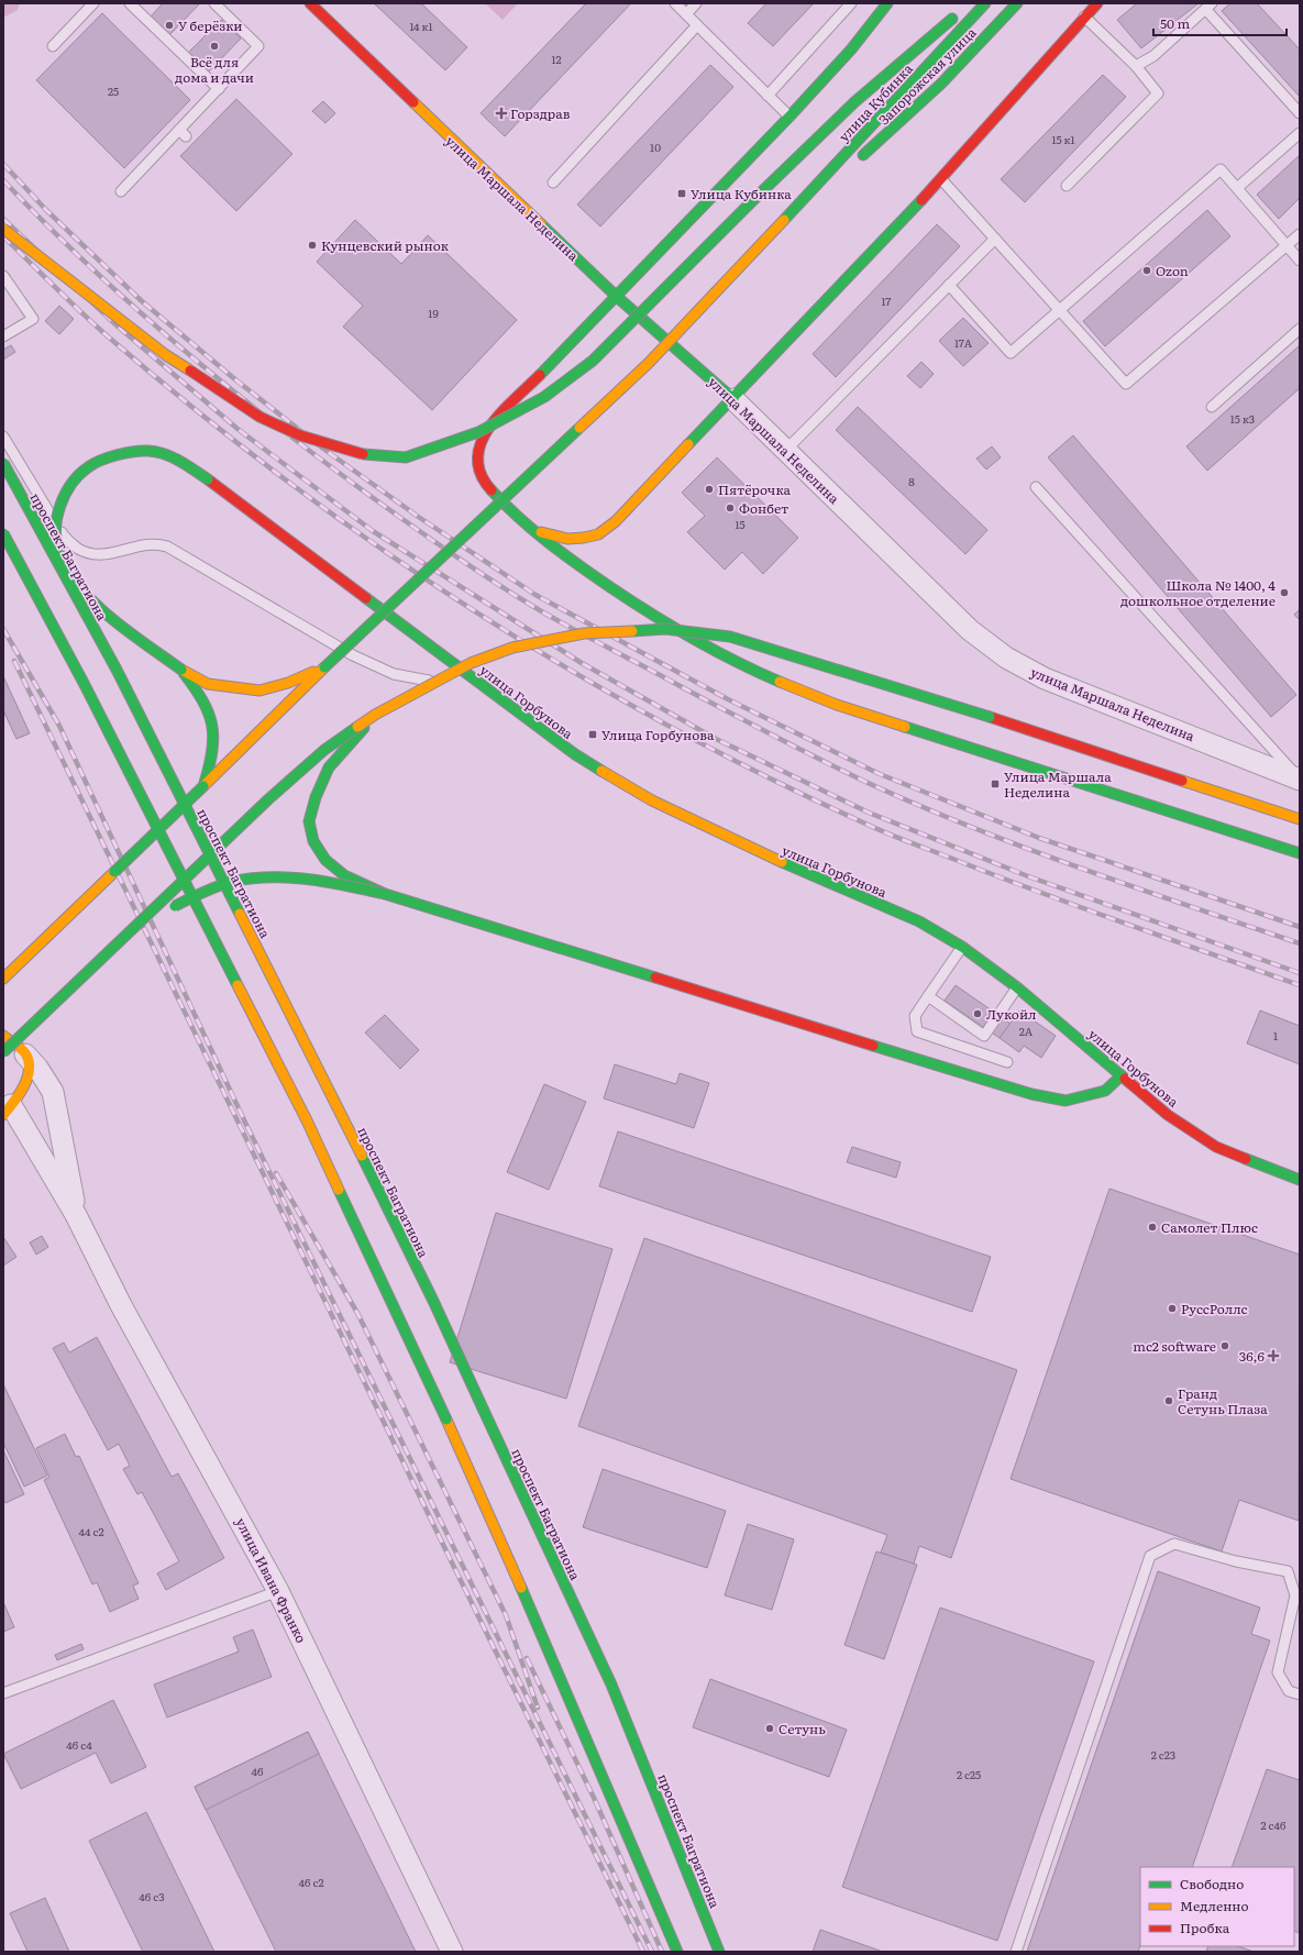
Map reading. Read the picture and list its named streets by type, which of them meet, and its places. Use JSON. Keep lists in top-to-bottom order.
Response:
{
  "streets": {
    "main road": [
      "Запорожская улица",
      "улица Кубинка",
      "улица Маршала Неделина",
      "проспект Багратиона",
      "улица Горбунова",
      "улица Ивана Франко"
    ]
  },
  "crossings": [
    ["Запорожская улица", "улица Кубинка"]
  ],
  "places": {
    "other": [
      "У берёзки",
      "Всё для дома и дачи",
      "Кунцевский рынок",
      "Ozon",
      "Пятёрочка",
      "Фонбет",
      "Школа № 1400, 4 дошкольное отделение",
      "Лукойл",
      "Самолет Плюс",
      "РуссРоллс",
      "mc2 software",
      "Гранд Сетунь Плаза",
      "Сетунь"
    ],
    "health": ["Горздрав", "36,6"],
    "transit": ["Улица Кубинка", "Улица Горбунова", "Улица Маршала Неделина"]
  },
  "house_numbers": [
    "14 к1",
    "12",
    "25",
    "15 к1",
    "10",
    "17",
    "19",
    "17А",
    "15 к3",
    "8",
    "15",
    "2А",
    "1",
    "44 с2",
    "46 с4",
    "2 с23",
    "46",
    "2 с25",
    "2 с46",
    "46 с2",
    "46 с3"
  ],
  "legend": ["Свободно", "Медленно", "Пробка"],
  "scale_bar": "50 m"
}
